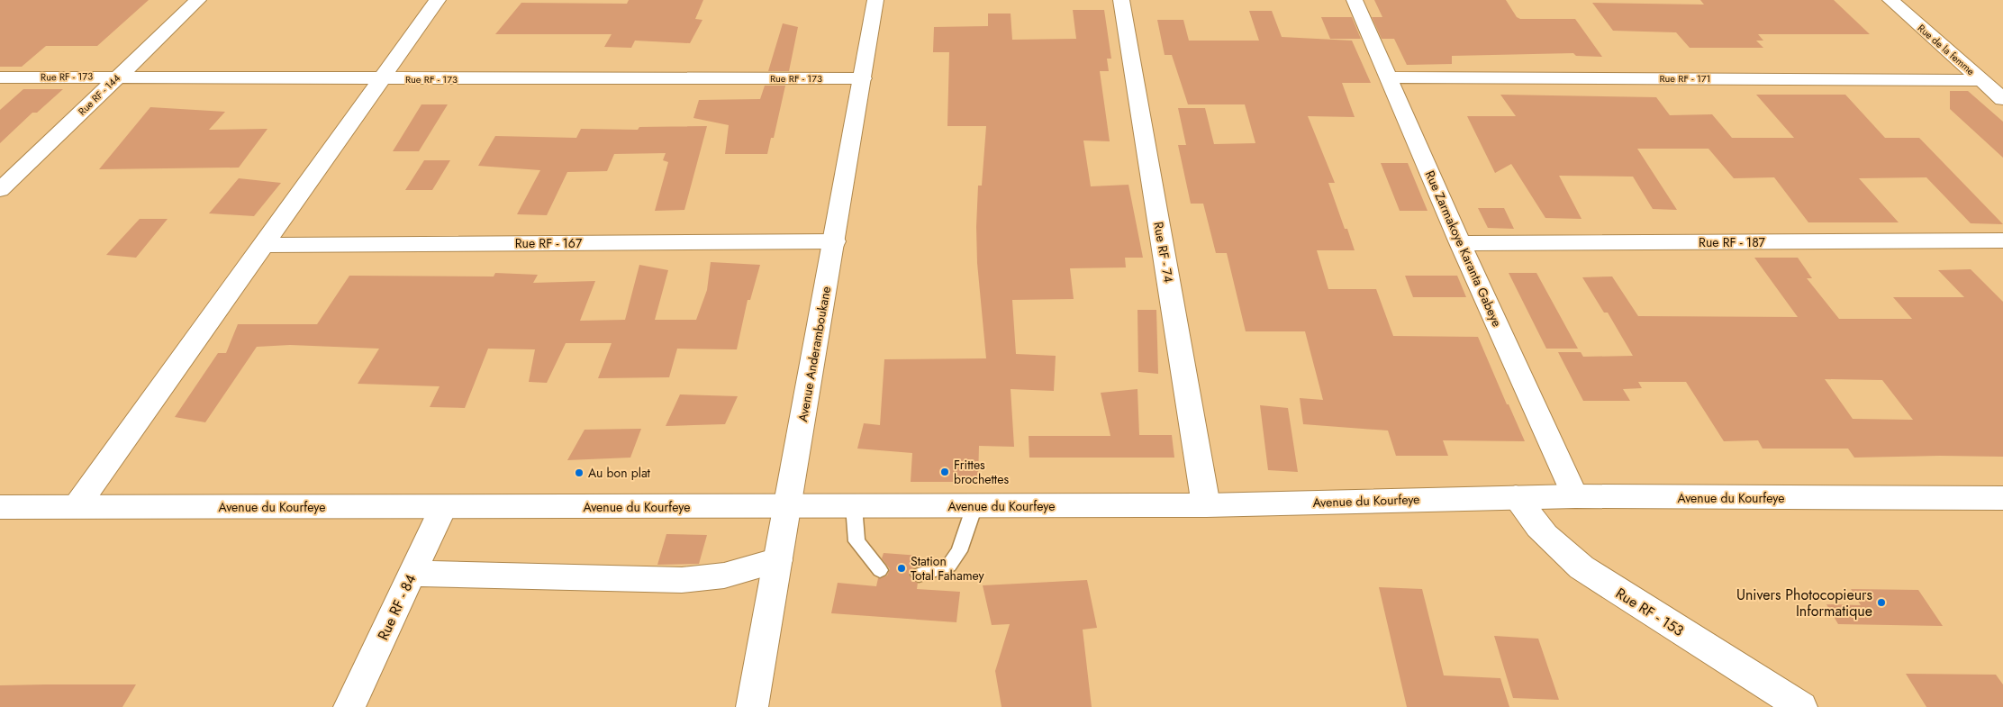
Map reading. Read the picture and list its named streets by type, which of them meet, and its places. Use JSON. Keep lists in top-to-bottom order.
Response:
{
  "streets": {
    "street": [
      "Rue de la femme",
      "Rue RF - 173",
      "Rue RF - 171",
      "Rue RF - 144",
      "Rue RF - 187",
      "Rue RF - 167",
      "Rue Zarmakoye Karanta Gabeye",
      "Rue RF - 74",
      "Avenue Anderamboukane",
      "Avenue du Kourfeye",
      "Rue RF - 84",
      "Rue RF - 153"
    ]
  },
  "crossings": [
    ["Rue de la femme", "Rue RF - 171"],
    ["Rue RF - 173", "Rue RF - 144"],
    ["Rue RF - 173", "Avenue Anderamboukane"],
    ["Rue RF - 171", "Rue Zarmakoye Karanta Gabeye"],
    ["Rue RF - 187", "Rue Zarmakoye Karanta Gabeye"],
    ["Rue RF - 167", "Avenue Anderamboukane"],
    ["Rue Zarmakoye Karanta Gabeye", "Avenue du Kourfeye"],
    ["Rue RF - 74", "Avenue du Kourfeye"],
    ["Avenue Anderamboukane", "Avenue du Kourfeye"],
    ["Avenue du Kourfeye", "Rue RF - 84"],
    ["Avenue du Kourfeye", "Rue RF - 153"]
  ],
  "places": [
    "Frittes brochettes",
    "Au bon plat",
    "Station Total Fahamey",
    "Univers Photocopieurs Informatique"
  ]
}
